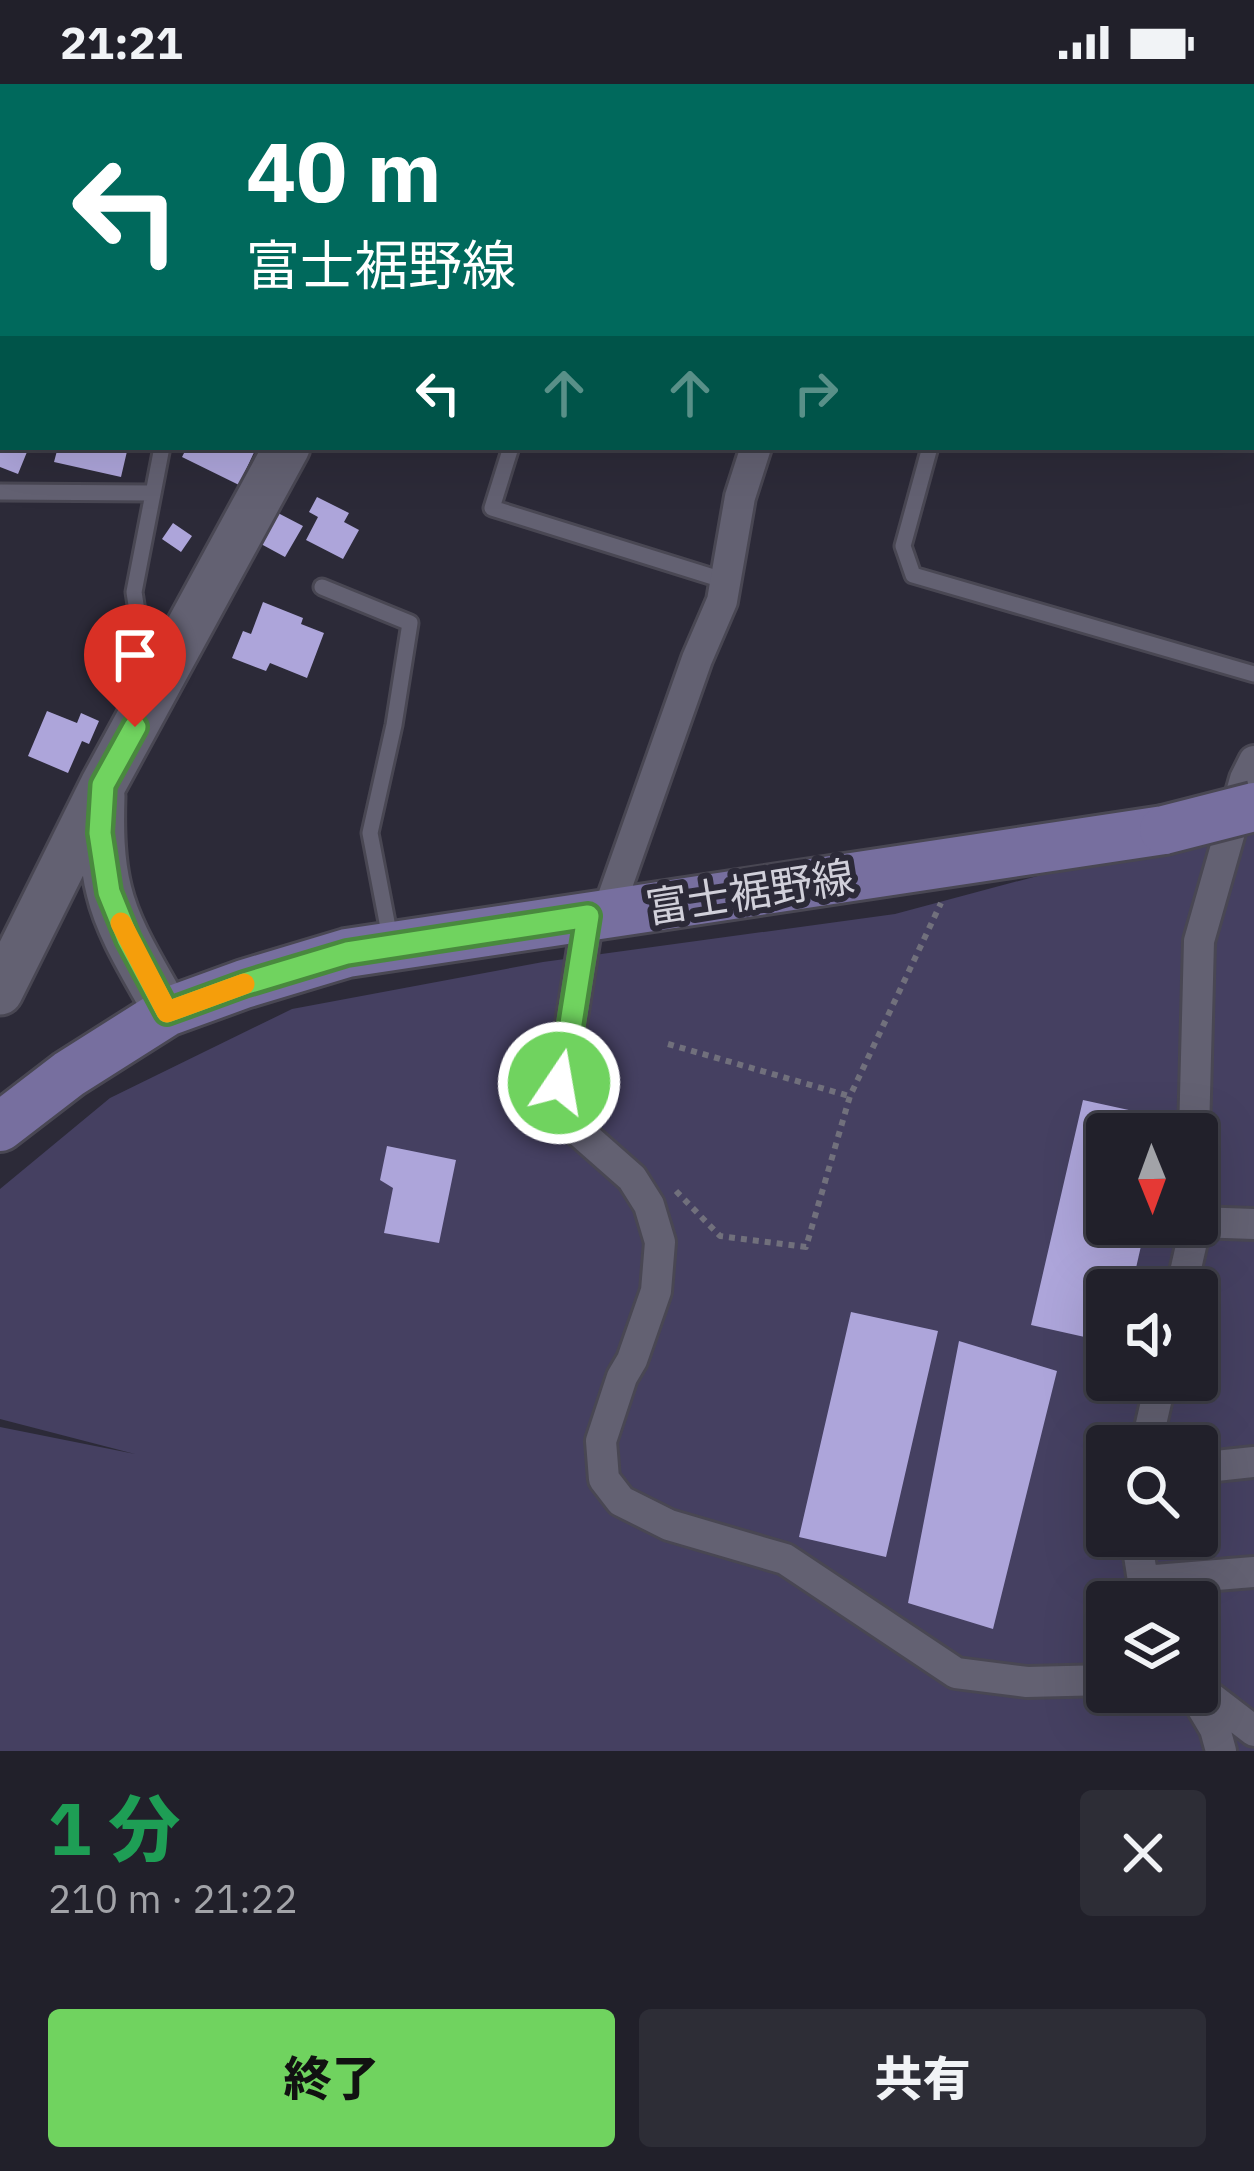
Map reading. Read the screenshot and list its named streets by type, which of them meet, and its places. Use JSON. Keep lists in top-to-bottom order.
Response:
{
  "streets": {
    "main road": ["富士裾野線"]
  },
  "north": "bottom",
  "page": {
    "status": "21:21",
    "turn": ["40 m", "富士裾野線"],
    "heading": ["1 分", "210 m · 21:22"],
    "buttons": ["終了", "共有"]
  }
}
